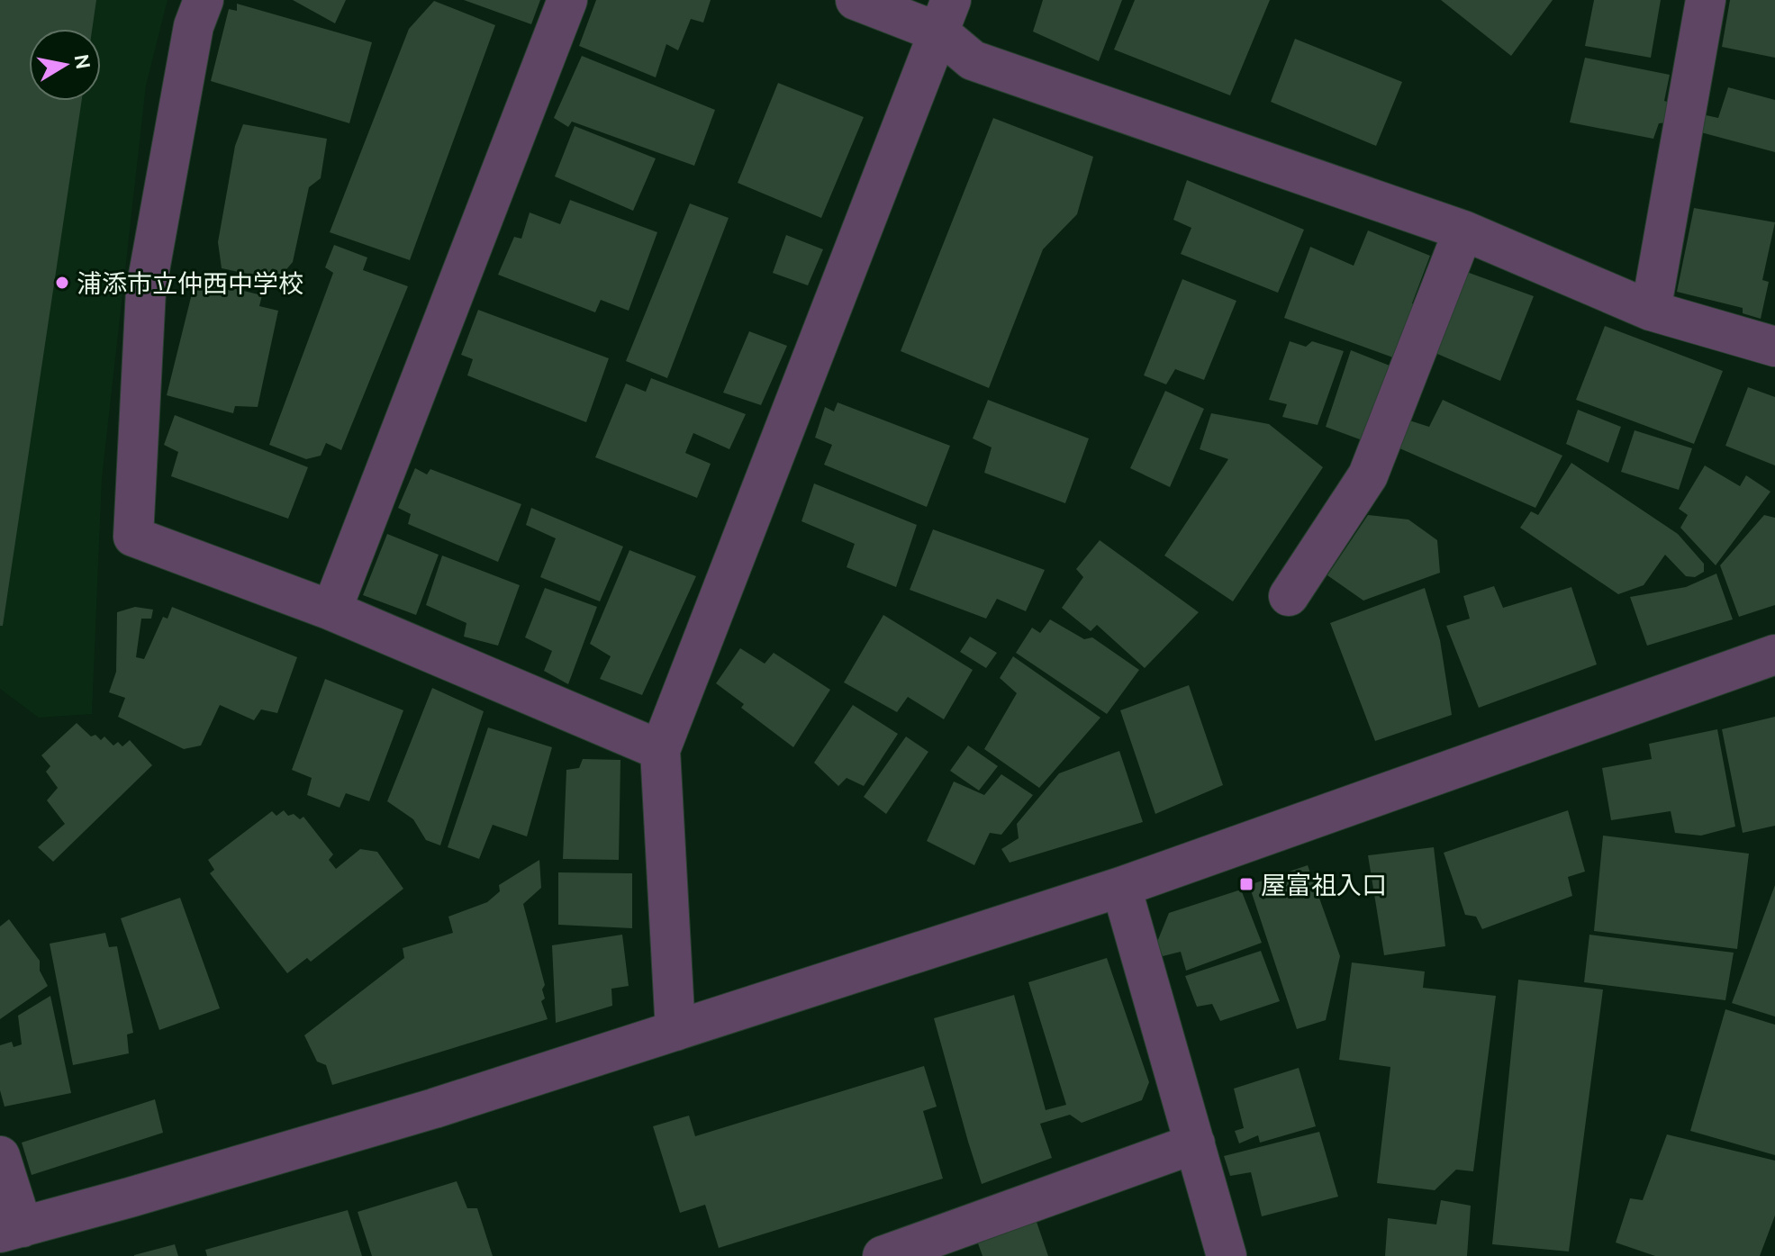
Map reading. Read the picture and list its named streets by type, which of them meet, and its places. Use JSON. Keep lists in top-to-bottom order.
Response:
{
  "places": {
    "other": ["浦添市立仲西中学校"],
    "transit": ["屋富祖入口"]
  },
  "north": "right"
}
